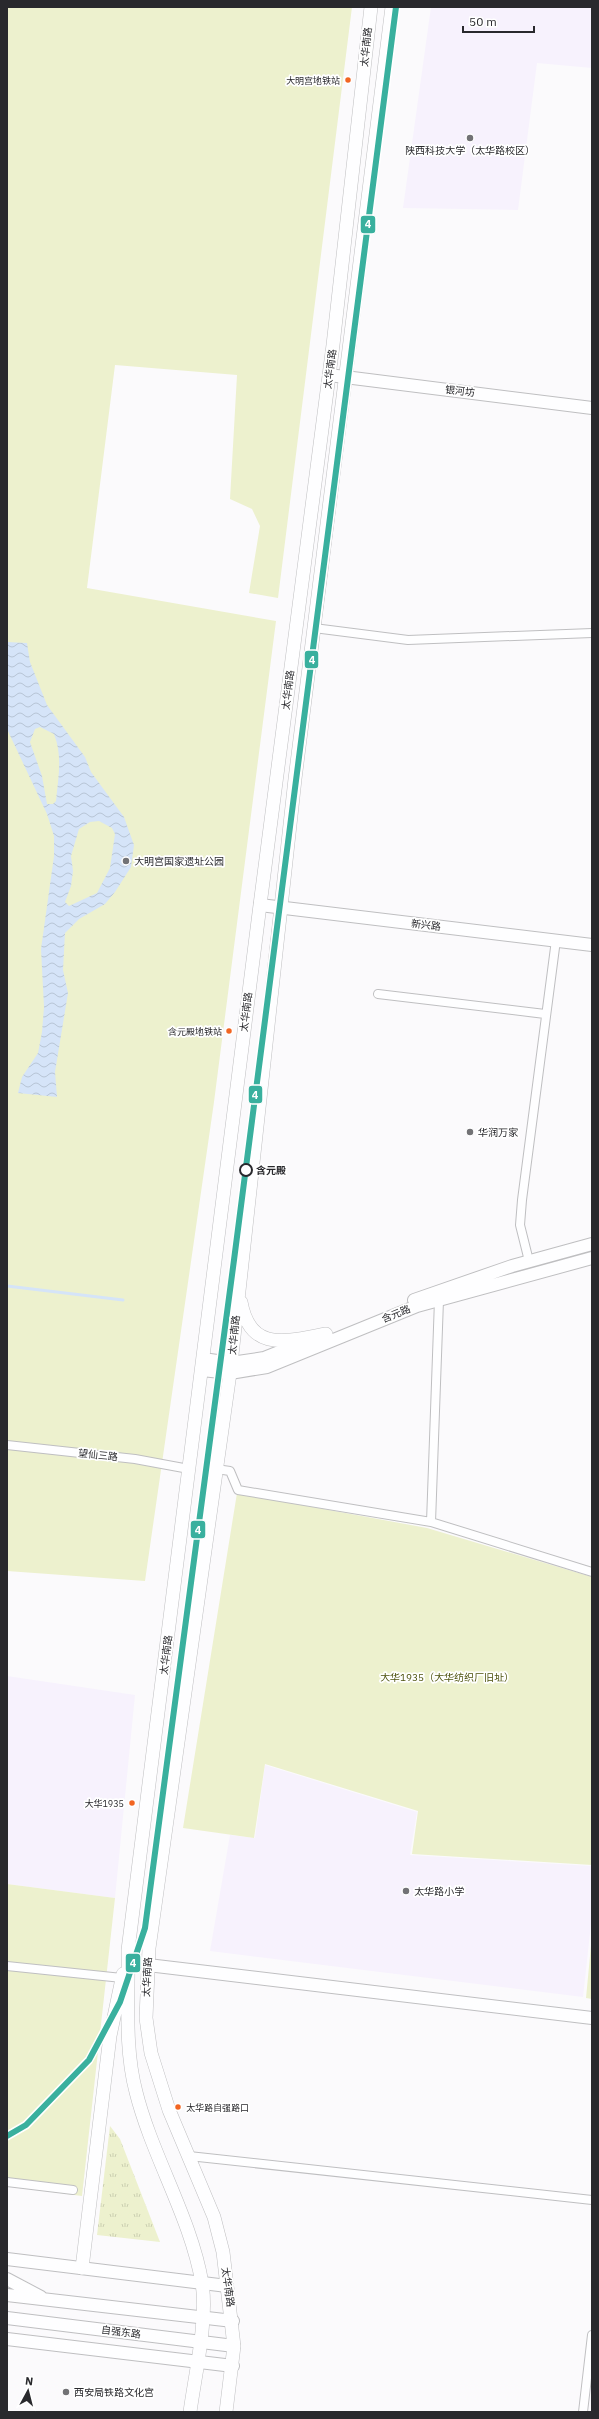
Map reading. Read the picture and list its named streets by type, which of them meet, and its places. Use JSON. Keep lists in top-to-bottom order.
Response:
{
  "streets": {
    "main road": ["太华南路"],
    "street": [
      "银河坊",
      "新兴路",
      "含元路",
      "望仙三路",
      "自强东路"
    ]
  },
  "crossings": [
    ["太华南路", "银河坊"],
    ["太华南路", "新兴路"],
    ["太华南路", "含元路"],
    ["太华南路", "望仙三路"],
    ["太华南路", "自强东路"]
  ],
  "parks": ["大华1935（大华纺织厂旧址）"],
  "places": [
    "大明宫地铁站",
    "陕西科技大学（太华路校区）",
    "大明宫国家遗址公园",
    "含元殿地铁站",
    "华润万家",
    "含元殿",
    "大华1935",
    "太华路小学",
    "太华路自强路口",
    "西安局铁路文化宫"
  ],
  "lines": ["transit line 4"],
  "scale_bar": "50 m",
  "north": "top"
}
